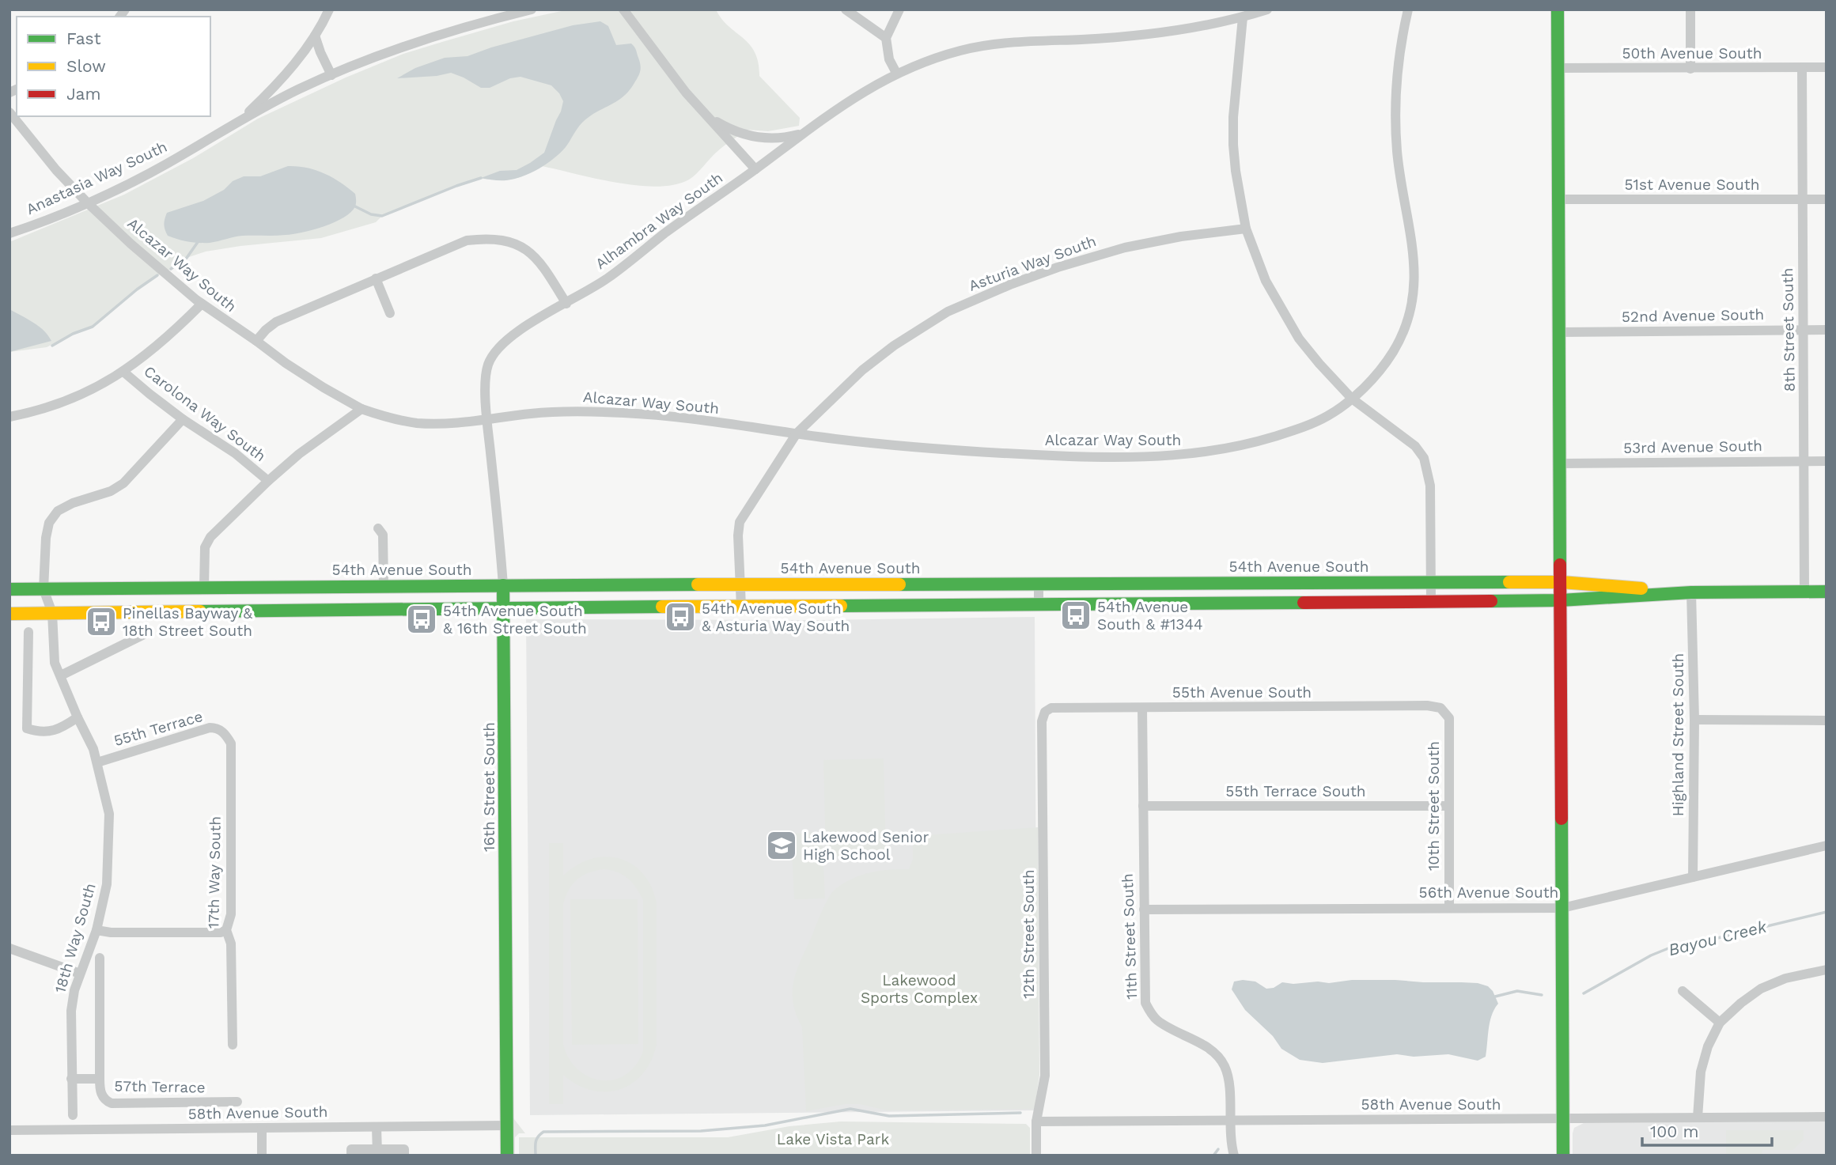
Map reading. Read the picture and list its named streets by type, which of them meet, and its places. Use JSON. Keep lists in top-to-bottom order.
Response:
{
  "streets": {
    "main road": ["54th Avenue South", "16th Street South"],
    "street": [
      "50th Avenue South",
      "Anastasia Way South",
      "51st Avenue South",
      "Alhambra Way South",
      "Asturia Way South",
      "Alcazar Way South",
      "52nd Avenue South",
      "8th Street South",
      "Carolona Way South",
      "53rd Avenue South",
      "55th Avenue South",
      "55th Terrace",
      "Highland Street South",
      "55th Terrace South",
      "10th Street South",
      "17th Way South",
      "56th Avenue South",
      "12th Street South",
      "11th Street South",
      "18th Way South",
      "57th Terrace",
      "58th Avenue South"
    ]
  },
  "crossings": [
    ["50th Avenue South", "8th Street South"],
    ["Anastasia Way South", "Alcazar Way South"],
    ["51st Avenue South", "8th Street South"],
    ["Alhambra Way South", "Alcazar Way South"],
    ["Alhambra Way South", "16th Street South"],
    ["Asturia Way South", "Alcazar Way South"],
    ["Asturia Way South", "54th Avenue South"],
    ["Alcazar Way South", "16th Street South"],
    ["52nd Avenue South", "8th Street South"],
    ["8th Street South", "53rd Avenue South"],
    ["8th Street South", "54th Avenue South"],
    ["54th Avenue South", "Highland Street South"],
    ["54th Avenue South", "16th Street South"],
    ["54th Avenue South", "18th Way South"],
    ["55th Avenue South", "10th Street South"],
    ["55th Avenue South", "12th Street South"],
    ["55th Avenue South", "11th Street South"],
    ["55th Terrace", "17th Way South"],
    ["55th Terrace", "18th Way South"],
    ["Highland Street South", "56th Avenue South"],
    ["16th Street South", "58th Avenue South"],
    ["55th Terrace South", "10th Street South"],
    ["55th Terrace South", "11th Street South"],
    ["10th Street South", "56th Avenue South"],
    ["56th Avenue South", "11th Street South"],
    ["12th Street South", "58th Avenue South"],
    ["11th Street South", "58th Avenue South"],
    ["18th Way South", "57th Terrace"]
  ],
  "water": ["Bayou Creek"],
  "parks": ["Lakewood Sports Complex", "Lake Vista Park"],
  "places": {
    "bus stop": [
      "54th Avenue South & #1344",
      "54th Avenue South & Asturia Way South",
      "54th Avenue South & 16th Street South",
      "Pinellas Bayway & 18th Street South"
    ],
    "school or university": ["Lakewood Senior High School"]
  },
  "legend": ["Fast", "Slow", "Jam"],
  "scale_bar": "100 m"
}
